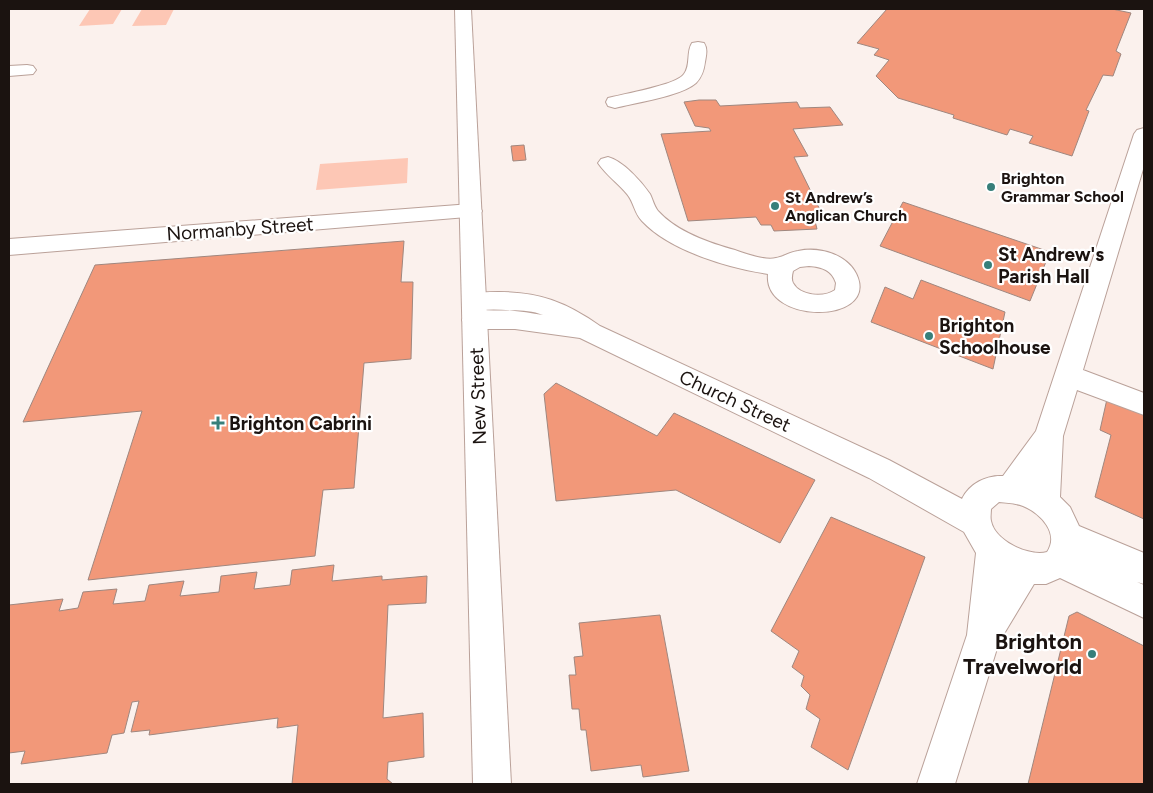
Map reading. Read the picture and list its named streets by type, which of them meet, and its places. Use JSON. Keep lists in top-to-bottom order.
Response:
{
  "streets": {
    "street": ["Normanby Street", "New Street", "Church Street"]
  },
  "crossings": [
    ["Normanby Street", "New Street"],
    ["New Street", "Church Street"]
  ],
  "places": {
    "other": [
      "Brighton Grammar School",
      "St Andrew’s Anglican Church",
      "St Andrew's Parish Hall",
      "Brighton Schoolhouse",
      "Brighton Travelworld"
    ],
    "health": ["Brighton Cabrini"]
  }
}
